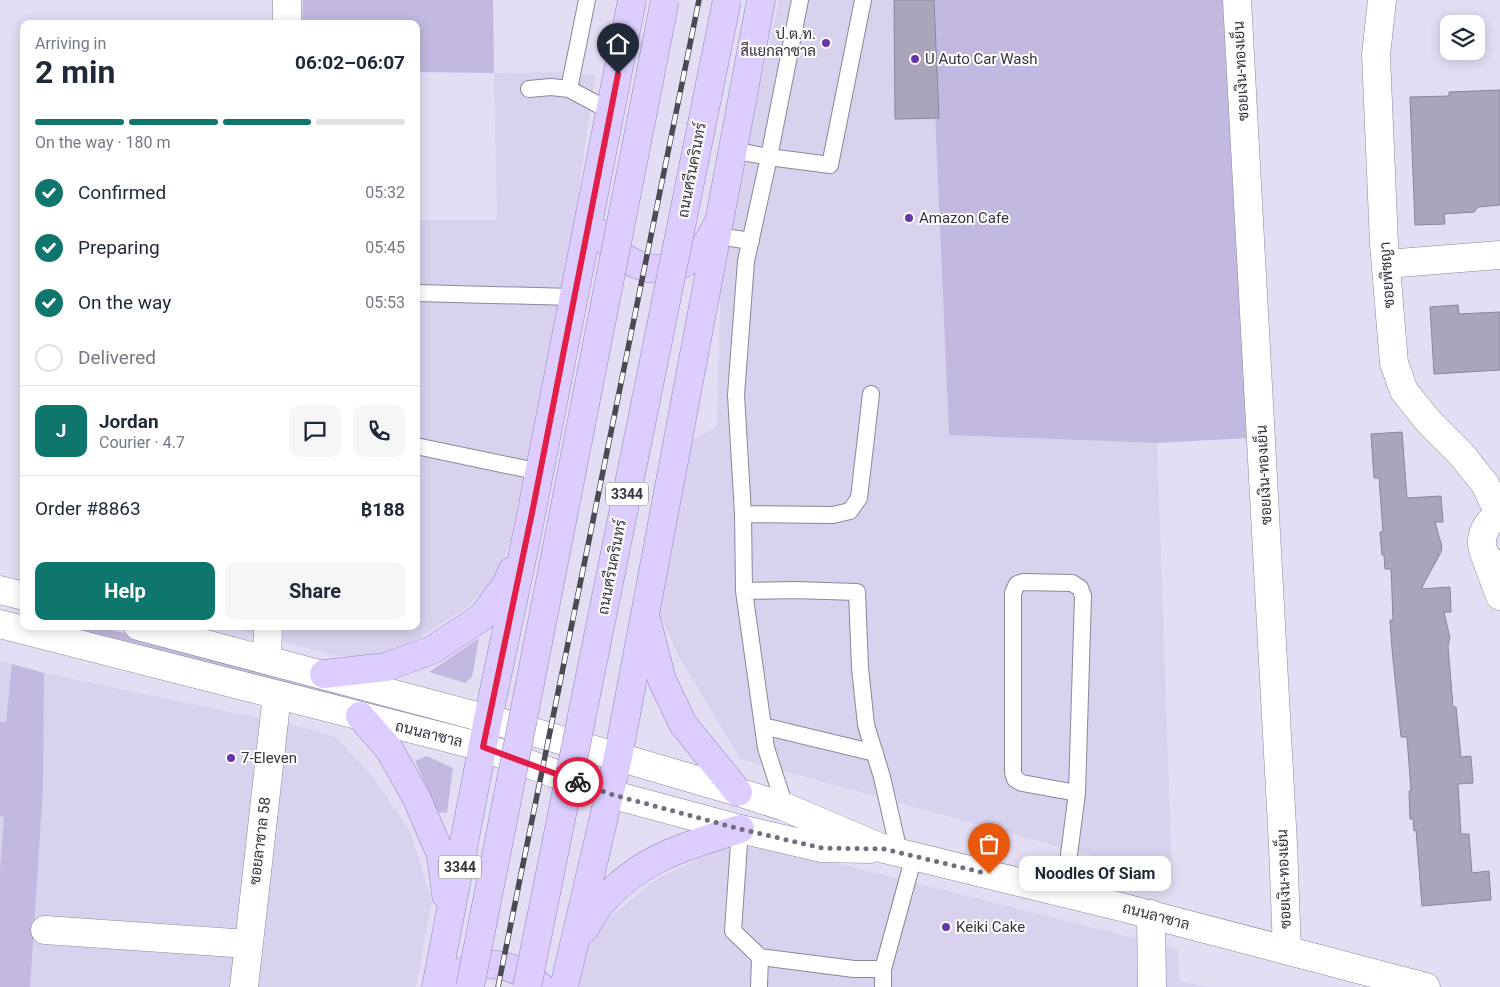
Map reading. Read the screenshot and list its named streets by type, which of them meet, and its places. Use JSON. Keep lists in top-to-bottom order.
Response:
{
  "streets": {
    "main road": ["ถนนศรีนครินทร์", "3344"],
    "street": [
      "ซอยเงิน-ทองเย็น",
      "ซอยพิชญา",
      "ถนนลาซาล",
      "ซอยลาซาล 58"
    ]
  },
  "crossings": [
    ["ซอยเงิน-ทองเย็น", "ถนนลาซาล"],
    ["3344", "ถนนลาซาล"],
    ["ถนนลาซาล", "ซอยลาซาล 58"]
  ],
  "places": [
    "ป.ต.ท. สีแยกลาซาล",
    "U Auto Car Wash",
    "Amazon Cafe",
    "7-Eleven",
    "Noodles Of Siam",
    "Keiki Cake"
  ],
  "page": {
    "heading": ["2 min", "Arriving in", "06:02–06:07"],
    "panel": [
      "Jordan",
      "Courier · 4.7",
      "Order #8863",
      "฿188"
    ],
    "bar": "On the way · 180 m",
    "list": [
      ["Confirmed", "05:32"],
      ["Preparing", "05:45"],
      ["On the way", "05:53"],
      "Delivered"
    ],
    "round": "J",
    "buttons": ["Help", "Share"],
    "bubble": "Noodles Of Siam"
  }
}
